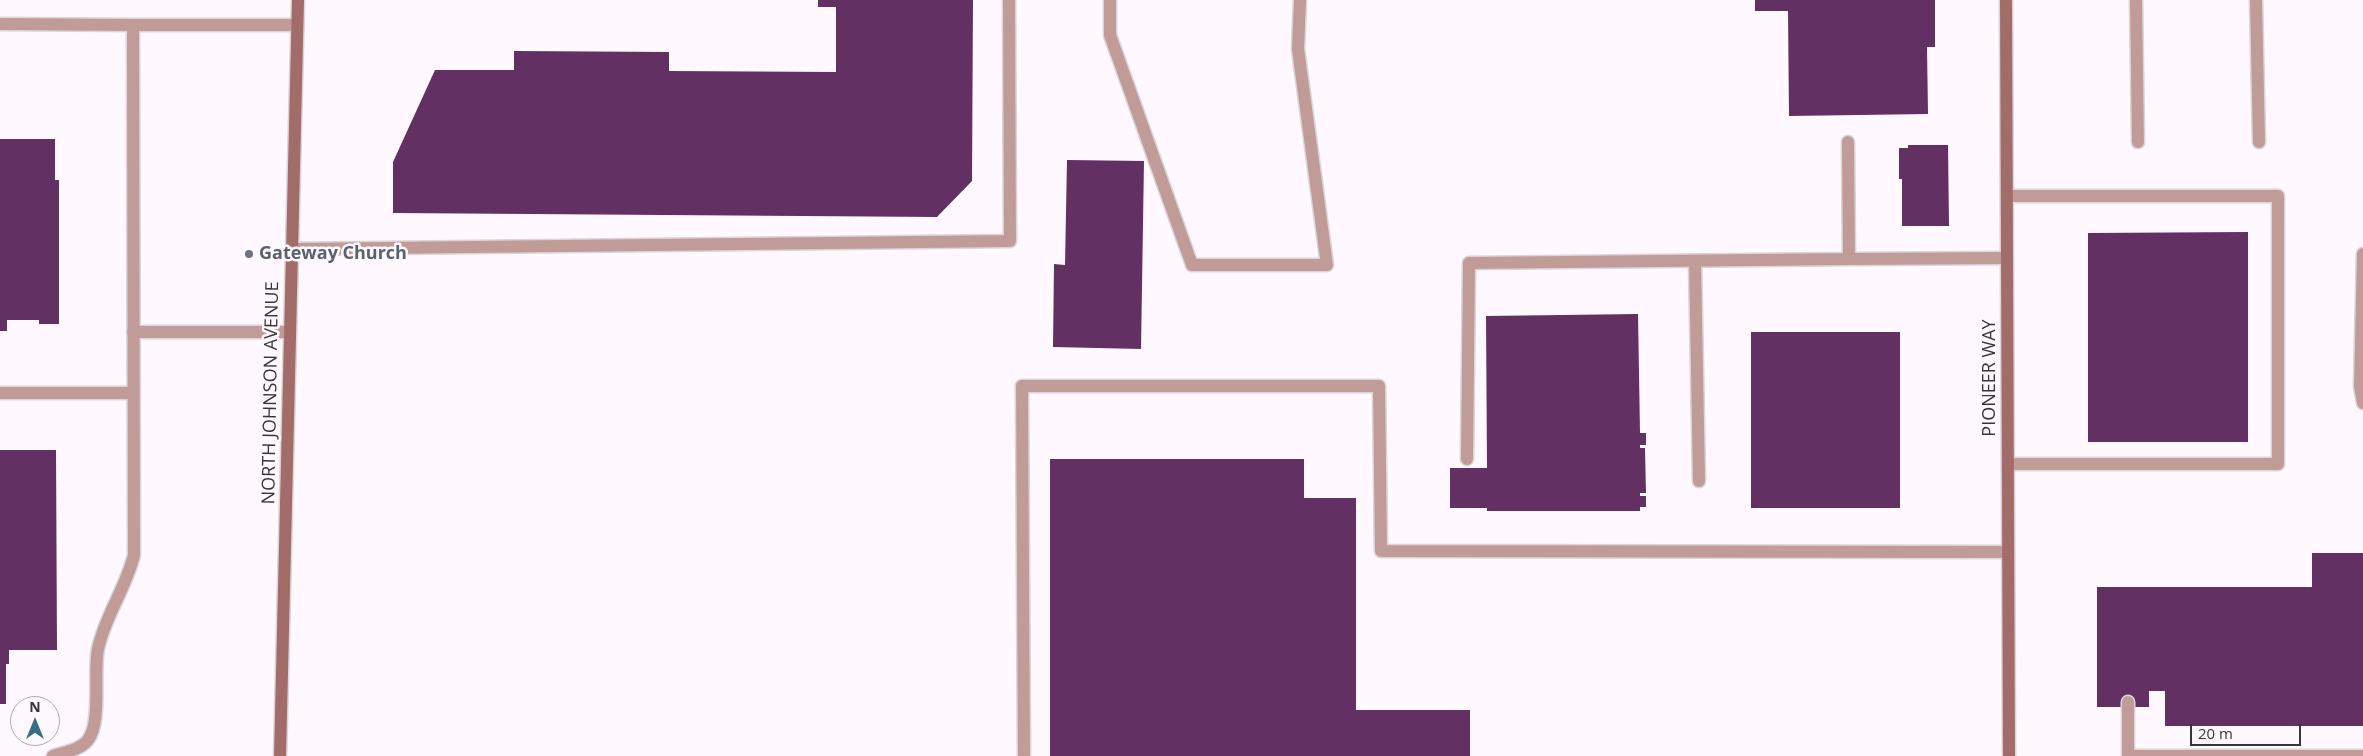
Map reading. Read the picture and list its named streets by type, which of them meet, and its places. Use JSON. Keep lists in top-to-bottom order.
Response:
{
  "streets": {
    "main road": ["PIONEER WAY", "NORTH JOHNSON AVENUE"]
  },
  "places": ["Gateway Church"],
  "scale_bar": "20 m",
  "north": "top"
}
